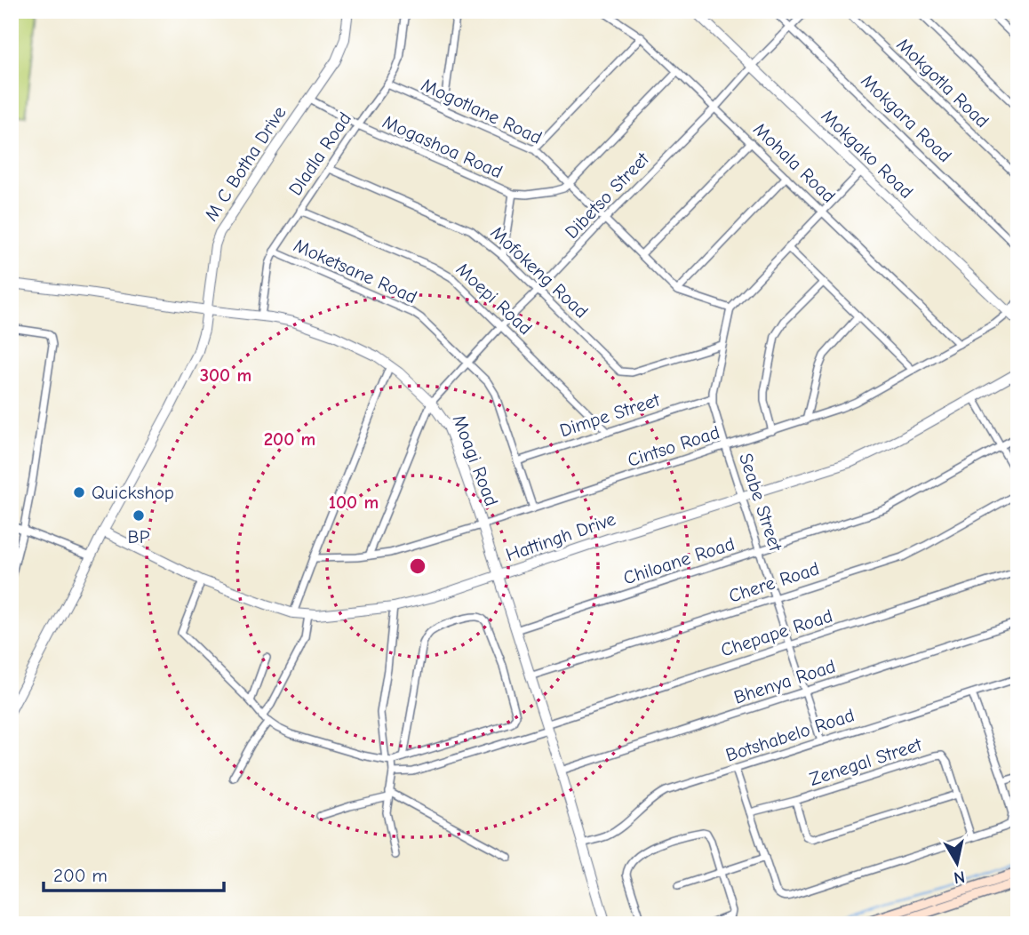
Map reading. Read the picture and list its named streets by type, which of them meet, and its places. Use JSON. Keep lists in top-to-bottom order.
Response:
{
  "streets": {
    "street": [
      "Mokgotla Road",
      "Mogotlane Road",
      "Mokgara Road",
      "Mogashoa Road",
      "Dladla Road",
      "Mokgako Road",
      "Mohala Road",
      "M C Botha Drive",
      "Dibetso Street",
      "Moketsane Road",
      "Mofokeng Road",
      "Moepi Road",
      "Dimpe Street",
      "Cintso Road",
      "Moagi Road",
      "Seabe Street",
      "Hattingh Drive",
      "Chiloane Road",
      "Chere Road",
      "Chepape Road",
      "Bhenya Road",
      "Botshabelo Road",
      "Zenegal Street"
    ]
  },
  "crossings": [
    ["Mogotlane Road", "Mogashoa Road"],
    ["Mogotlane Road", "Dladla Road"],
    ["Mogotlane Road", "Dibetso Street"],
    ["Mogotlane Road", "Seabe Street"],
    ["Mokgara Road", "Dibetso Street"],
    ["Mogashoa Road", "Dladla Road"],
    ["Mogashoa Road", "M C Botha Drive"],
    ["Dladla Road", "Moketsane Road"],
    ["Dladla Road", "Mofokeng Road"],
    ["Dladla Road", "Moepi Road"],
    ["Dladla Road", "Moagi Road"],
    ["Mokgako Road", "Dibetso Street"],
    ["Mokgako Road", "Cintso Road"],
    ["Mohala Road", "Dibetso Street"],
    ["Mohala Road", "Cintso Road"],
    ["M C Botha Drive", "Moagi Road"],
    ["M C Botha Drive", "Hattingh Drive"],
    ["Dibetso Street", "Moketsane Road"],
    ["Dibetso Street", "Mofokeng Road"],
    ["Dibetso Street", "Moepi Road"],
    ["Dibetso Street", "Cintso Road"],
    ["Dibetso Street", "Moagi Road"],
    ["Moketsane Road", "Dimpe Street"],
    ["Moketsane Road", "Cintso Road"],
    ["Mofokeng Road", "Seabe Street"],
    ["Moepi Road", "Dimpe Street"],
    ["Dimpe Street", "Seabe Street"],
    ["Cintso Road", "Moagi Road"],
    ["Cintso Road", "Seabe Street"],
    ["Moagi Road", "Hattingh Drive"],
    ["Moagi Road", "Chiloane Road"],
    ["Moagi Road", "Chere Road"],
    ["Moagi Road", "Chepape Road"],
    ["Moagi Road", "Bhenya Road"],
    ["Moagi Road", "Botshabelo Road"],
    ["Seabe Street", "Hattingh Drive"],
    ["Seabe Street", "Chiloane Road"],
    ["Seabe Street", "Chere Road"],
    ["Seabe Street", "Chepape Road"],
    ["Seabe Street", "Bhenya Road"],
    ["Seabe Street", "Botshabelo Road"]
  ],
  "places": ["Quickshop", "BP"],
  "scale_bar": "200 m",
  "north": "bottom",
  "rings": ["300 m", "200 m", "100 m"]
}
